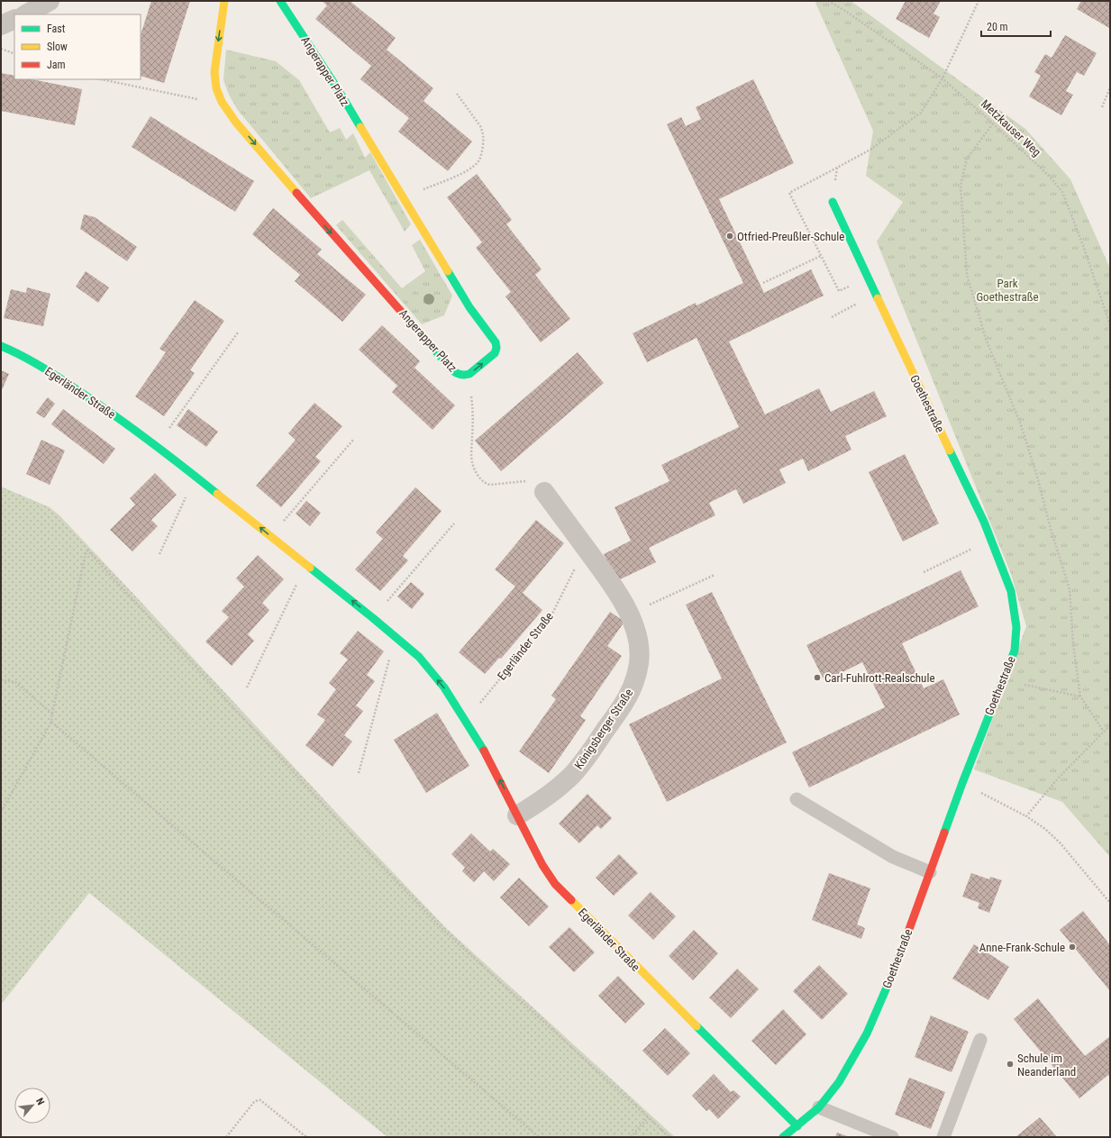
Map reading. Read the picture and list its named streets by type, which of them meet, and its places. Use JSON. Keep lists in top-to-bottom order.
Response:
{
  "streets": {
    "street": [
      "Angerapper Platz",
      "Egerländer Straße",
      "Goethestraße",
      "Königsberger Straße"
    ],
    "path": ["Metzkauser Weg"]
  },
  "crossings": [
    ["Egerländer Straße", "Goethestraße"],
    ["Egerländer Straße", "Königsberger Straße"]
  ],
  "parks": ["Park Goethestraße"],
  "places": [
    "Otfried-Preußler-Schule",
    "Carl-Fuhlrott-Realschule",
    "Anne-Frank-Schule",
    "Schule im Neanderland"
  ],
  "legend": ["Fast", "Slow", "Jam"],
  "scale_bar": "20 m",
  "north": "top right"
}
